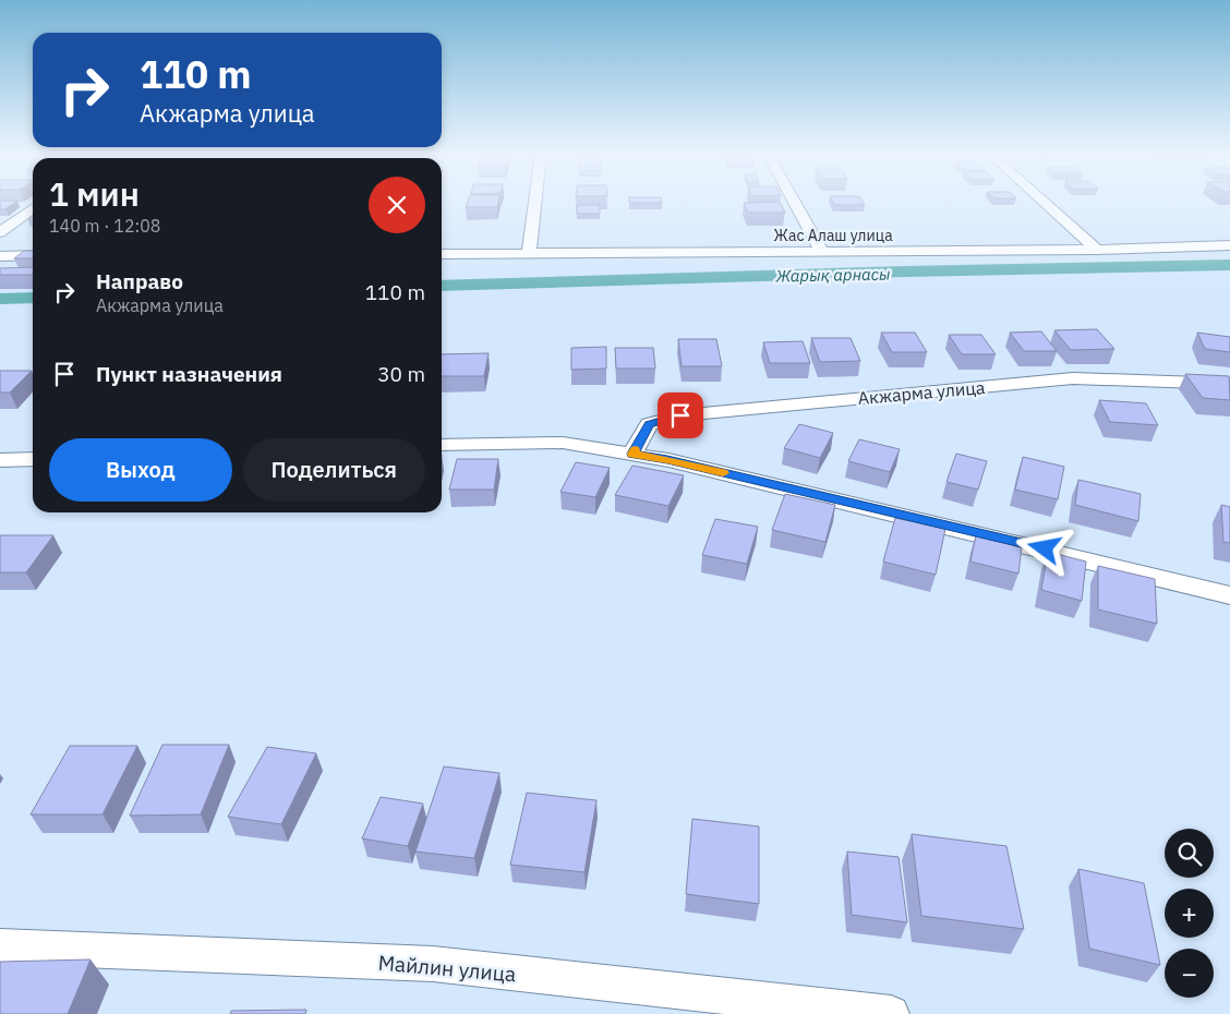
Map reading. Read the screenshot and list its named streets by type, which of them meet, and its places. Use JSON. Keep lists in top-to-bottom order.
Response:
{
  "streets": {
    "street": ["Жас Алаш улица", "Акжарма улица", "Майлин улица"]
  },
  "water": ["Жарық арнасы"],
  "page": {
    "turn": ["110 m", "Акжарма улица"],
    "heading": ["1 мин", "140 m · 12:08"],
    "list": [
      {
        "name": "Направо",
        "note": "Акжарма улица",
        "value": "110 m"
      },
      {
        "name": "Пункт назначения",
        "value": "30 m"
      }
    ],
    "buttons": ["Выход", "Поделиться"],
    "map_buttons": ["+", "−"]
  }
}
